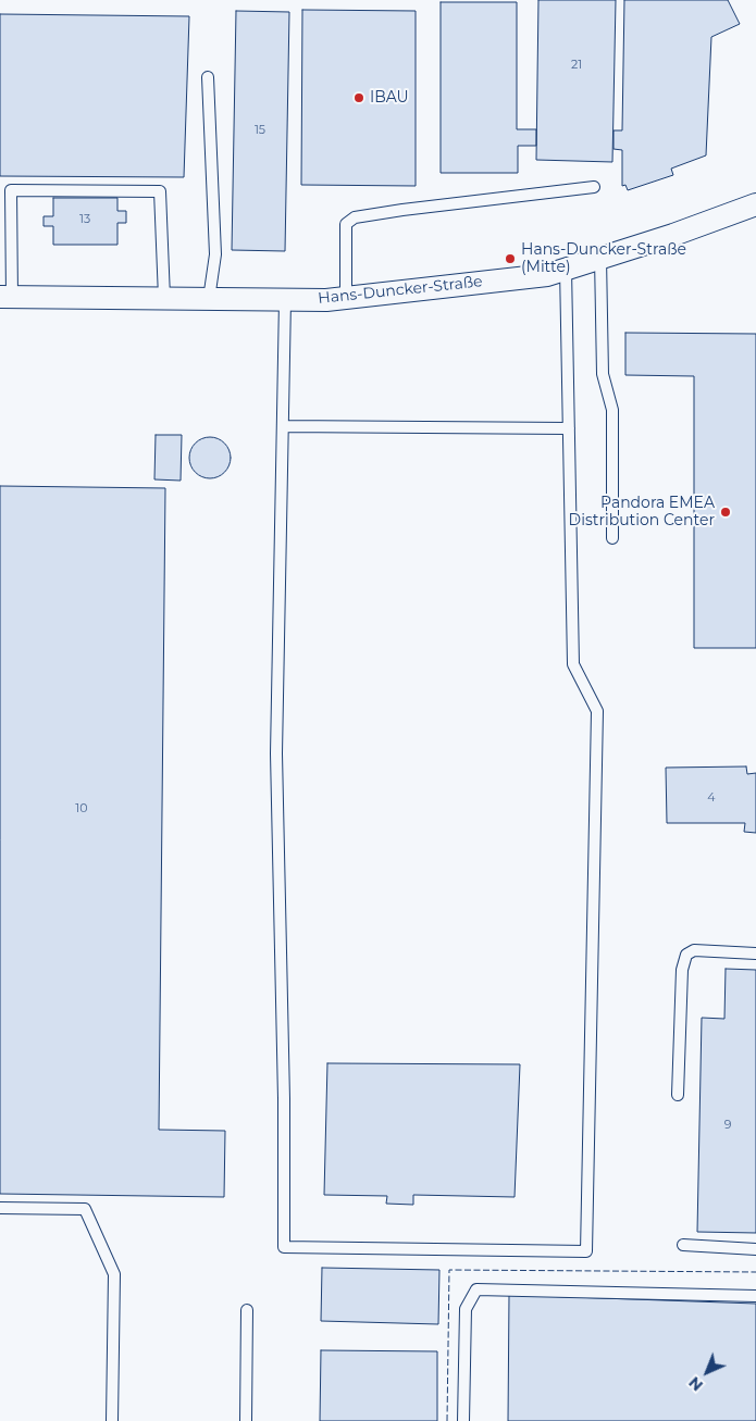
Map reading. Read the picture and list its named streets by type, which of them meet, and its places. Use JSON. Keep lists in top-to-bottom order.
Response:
{
  "streets": {
    "street": ["Hans-Duncker-Straße"]
  },
  "places": ["IBAU", "Hans-Duncker-Straße (Mitte)", "Pandora EMEA Distribution Center"],
  "house_numbers": [
    "21",
    "15",
    "13",
    "4",
    "10",
    "9"
  ],
  "north": "bottom left"
}
